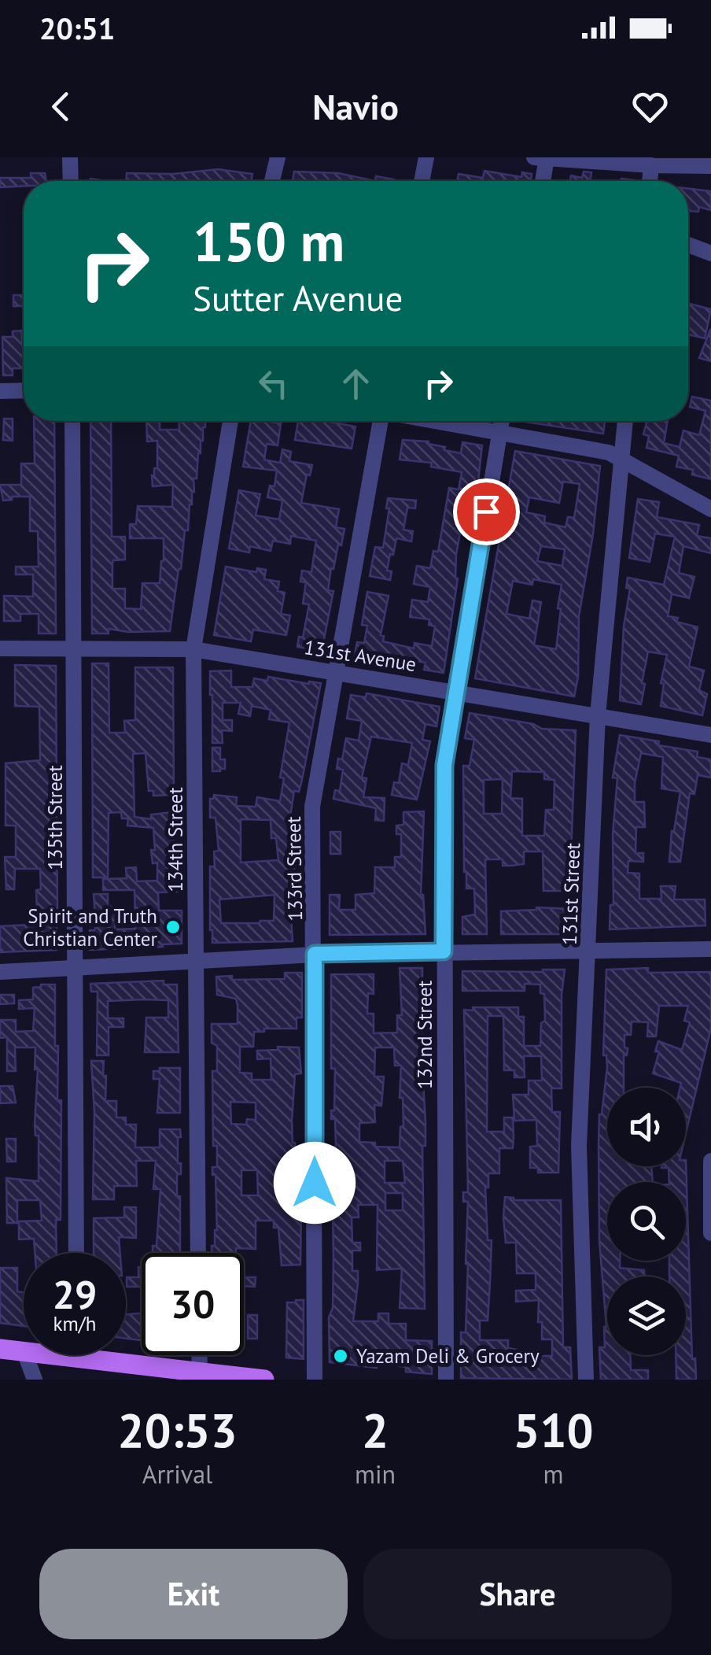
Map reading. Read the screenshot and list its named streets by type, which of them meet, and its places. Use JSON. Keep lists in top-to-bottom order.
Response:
{
  "streets": {
    "street": [
      "131st Avenue",
      "135th Street",
      "134th Street",
      "133rd Street",
      "131st Street",
      "132nd Street"
    ]
  },
  "crossings": [
    ["131st Avenue", "135th Street"],
    ["131st Avenue", "134th Street"],
    ["131st Avenue", "133rd Street"],
    ["131st Avenue", "131st Street"],
    ["131st Avenue", "132nd Street"]
  ],
  "places": ["Spirit and Truth Christian Center", "Yazam Deli & Grocery"],
  "page": {
    "status": "20:51",
    "header": "Navio",
    "turn": ["150 m", "Sutter Avenue"],
    "speed": "29 km/h",
    "limit": "30",
    "eta": [
      "20:53",
      "Arrival",
      "2",
      "min",
      "510",
      "m"
    ],
    "buttons": ["Exit", "Share"]
  }
}
